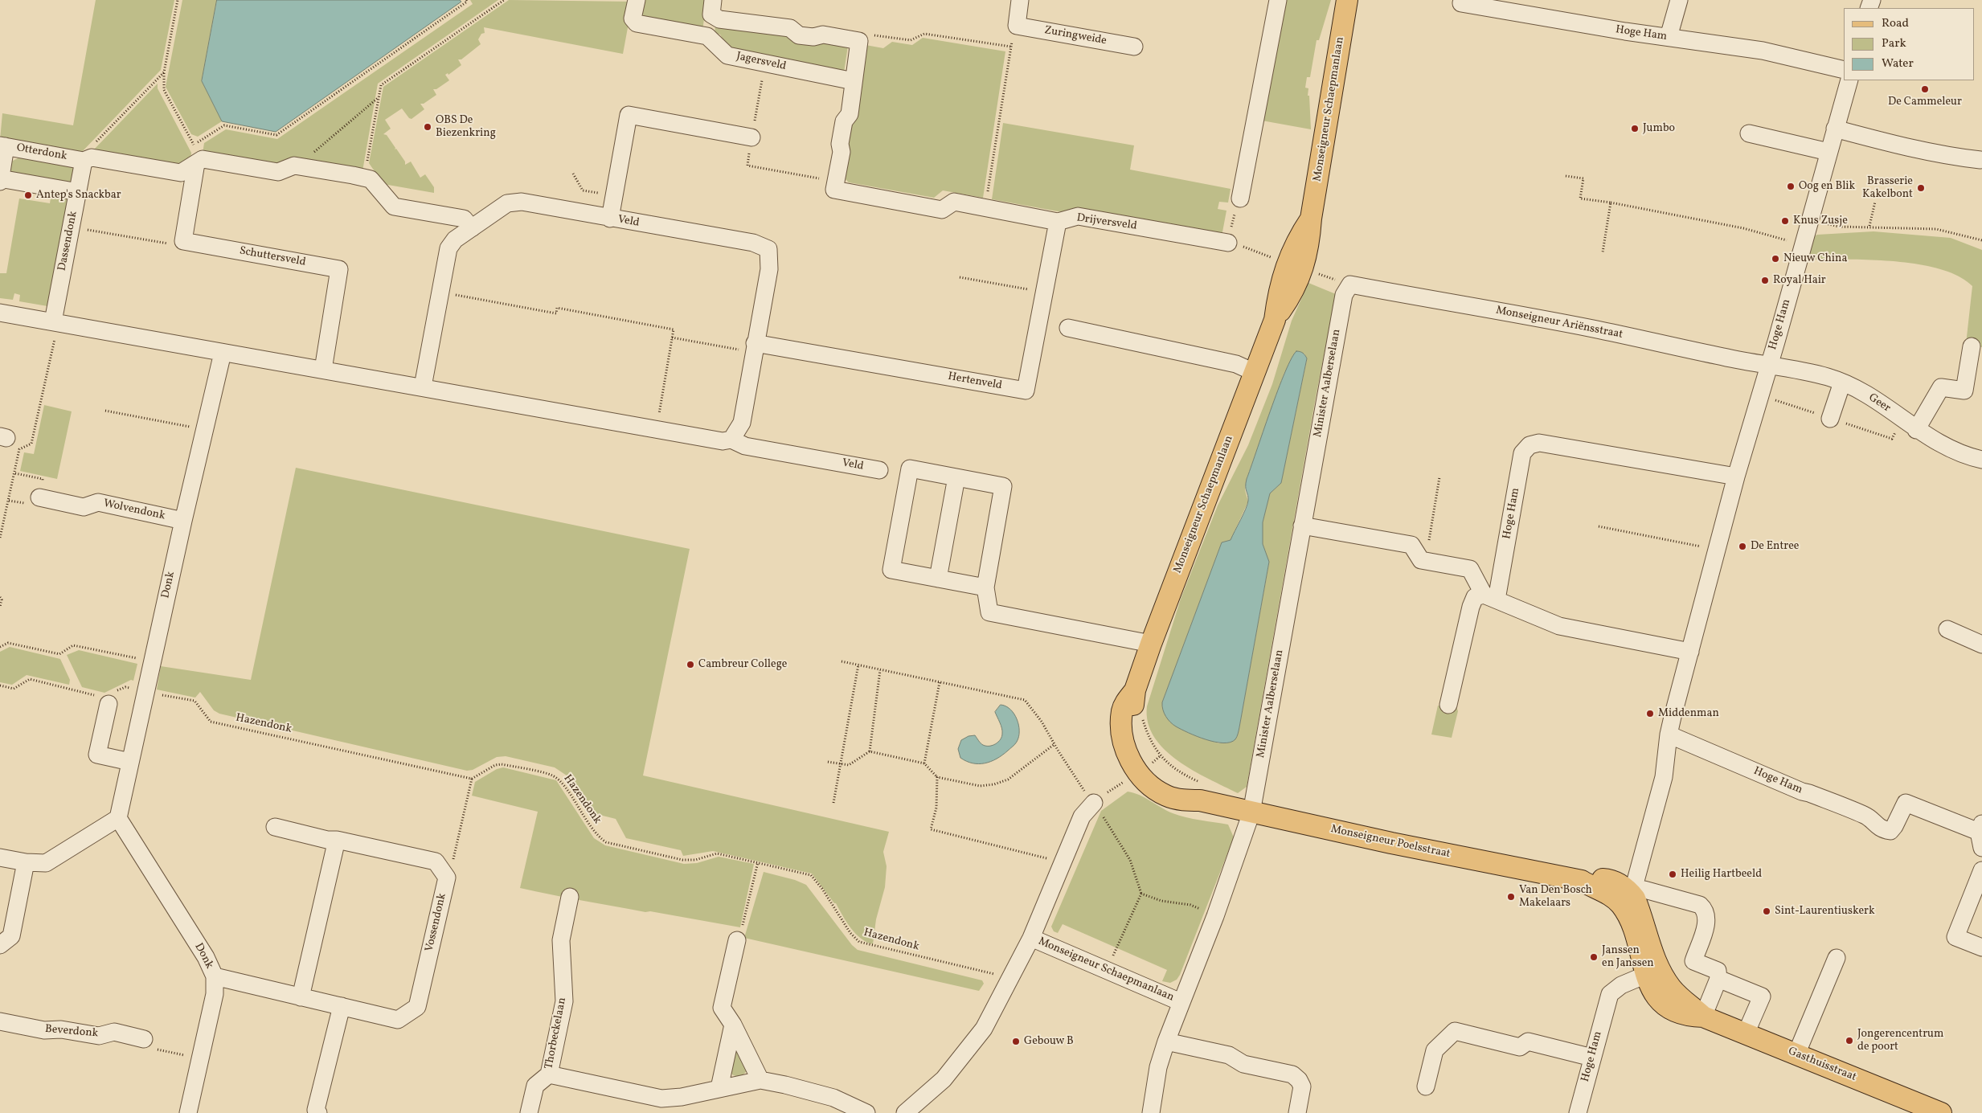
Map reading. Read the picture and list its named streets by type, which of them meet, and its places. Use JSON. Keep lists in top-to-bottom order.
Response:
{
  "streets": {
    "main road": ["Monseigneur Schaepmanlaan", "Monseigneur Poelsstraat", "Gasthuisstraat"],
    "street": [
      "Hoge Ham",
      "Zuringweide",
      "Jagersveld",
      "Otterdonk",
      "Veld",
      "Drijversveld",
      "Dassendonk",
      "Schuttersveld",
      "Monseigneur Ariënsstraat",
      "Hertenveld",
      "Minister Aalberselaan",
      "Geer",
      "Wolvendonk",
      "Donk",
      "Vossendonk",
      "Beverdonk",
      "Thorbeckelaan"
    ],
    "path": ["Hazendonk"]
  },
  "crossings": [
    ["Hoge Ham", "Monseigneur Ariënsstraat"],
    ["Hoge Ham", "Geer"],
    ["Hoge Ham", "Monseigneur Poelsstraat"],
    ["Hoge Ham", "Gasthuisstraat"],
    ["Monseigneur Schaepmanlaan", "Minister Aalberselaan"],
    ["Monseigneur Schaepmanlaan", "Hazendonk"],
    ["Monseigneur Schaepmanlaan", "Monseigneur Poelsstraat"],
    ["Otterdonk", "Dassendonk"],
    ["Veld", "Schuttersveld"],
    ["Veld", "Hertenveld"],
    ["Drijversveld", "Hertenveld"],
    ["Monseigneur Ariënsstraat", "Minister Aalberselaan"],
    ["Monseigneur Ariënsstraat", "Geer"],
    ["Minister Aalberselaan", "Monseigneur Poelsstraat"],
    ["Wolvendonk", "Donk"],
    ["Donk", "Hazendonk"],
    ["Donk", "Vossendonk"]
  ],
  "places": [
    "De Cammeleur",
    "OBS De Biezenkring",
    "Jumbo",
    "Oog en Blik",
    "Brasserie Kakelbont",
    "Antep's Snackbar",
    "Knus Zusje",
    "Nieuw China",
    "Royal Hair",
    "De Entree",
    "Cambreur College",
    "Middenman",
    "Heilig Hartbeeld",
    "Van Den Bosch Makelaars",
    "Sint-Laurentiuskerk",
    "Janssen en Janssen",
    "Jongerencentrum de poort",
    "Gebouw B"
  ],
  "legend": ["Road", "Park", "Water"]
}
